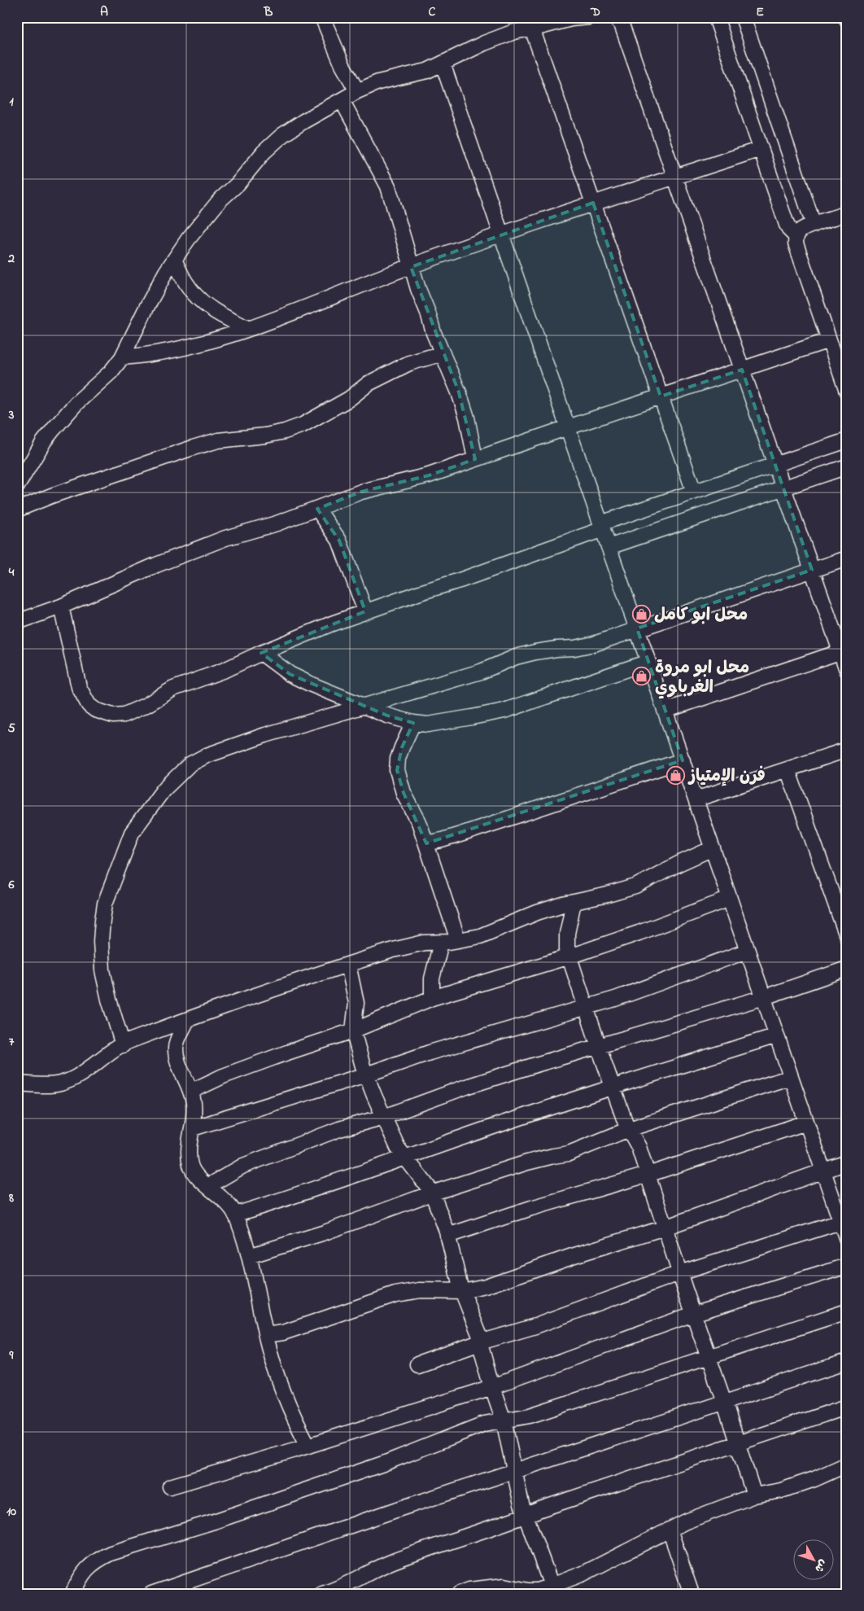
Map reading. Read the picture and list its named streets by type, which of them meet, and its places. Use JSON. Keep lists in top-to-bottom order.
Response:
{
  "places": {
    "shop": ["محل ابو كامل", "محل ابو مروة الغرباوي", "فرن الإمتياز"]
  },
  "north": "bottom right",
  "grid": {
    "columns": [
      "A",
      "B",
      "C",
      "D",
      "E"
    ],
    "rows": [
      "1",
      "2",
      "3",
      "4",
      "5",
      "6",
      "7",
      "8",
      "9",
      "10"
    ]
  }
}
